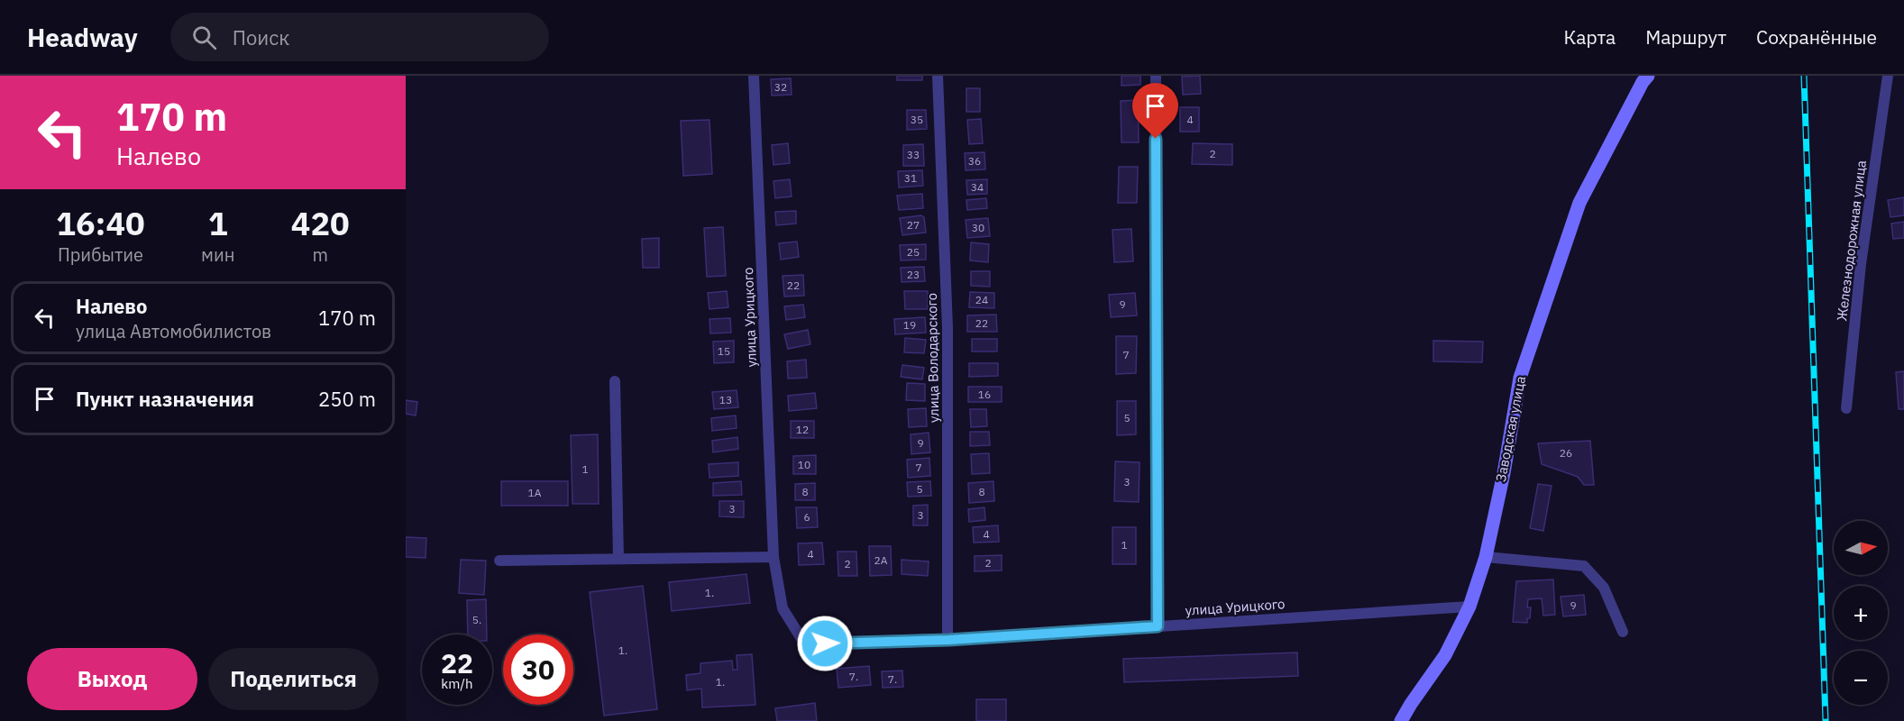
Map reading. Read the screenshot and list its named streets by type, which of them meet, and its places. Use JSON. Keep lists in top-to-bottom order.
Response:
{
  "streets": {
    "main road": ["Заводская улица"],
    "street": ["Железнодорожная улица", "улица Урицкого", "улица Володарского"]
  },
  "crossings": [
    ["улица Урицкого", "улица Володарского"],
    ["улица Урицкого", "Заводская улица"]
  ],
  "house_numbers": [
    "32",
    "35",
    "4",
    "2",
    "33",
    "36",
    "31",
    "34",
    "27",
    "30",
    "25",
    "23",
    "22",
    "24",
    "9",
    "22",
    "19",
    "15",
    "7",
    "16",
    "13",
    "5",
    "12",
    "9",
    "26",
    "10",
    "7",
    "1",
    "3",
    "5",
    "8",
    "8",
    "1А",
    "3",
    "3",
    "6",
    "4",
    "1",
    "4",
    "2А",
    "2",
    "2",
    "1.",
    "9",
    "5.",
    "1.",
    "7.",
    "7.",
    "1."
  ],
  "north": "right",
  "page": {
    "header": "Headway",
    "search": "Поиск",
    "nav": ["Карта", "Маршрут", "Сохранённые"],
    "turn": ["170 m", "Налево"],
    "eta": [
      "16:40",
      "Прибытие",
      "1",
      "мин",
      "420",
      "m"
    ],
    "list": [
      {
        "name": "Налево",
        "note": "улица Автомобилистов",
        "value": "170 m"
      },
      {
        "name": "Пункт назначения",
        "value": "250 m"
      }
    ],
    "map_buttons": ["+", "−"],
    "speed": "22 km/h",
    "limit": "30",
    "buttons": ["Выход", "Поделиться"]
  }
}
